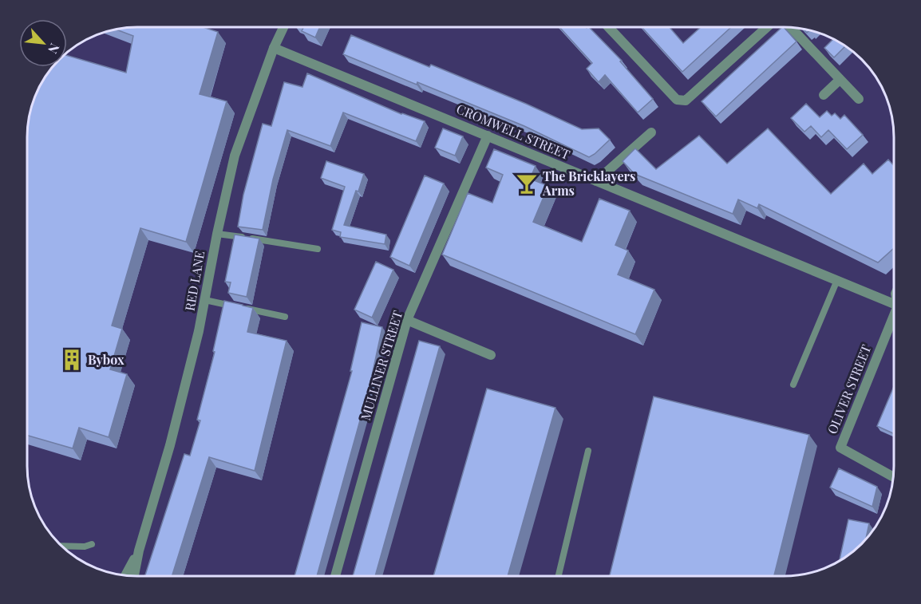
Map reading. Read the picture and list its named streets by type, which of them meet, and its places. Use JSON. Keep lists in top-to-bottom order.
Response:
{
  "streets": {
    "street": [
      "CROMWELL STREET",
      "RED LANE",
      "MULLINER STREET",
      "OLIVER STREET"
    ]
  },
  "crossings": [
    ["CROMWELL STREET", "RED LANE"],
    ["CROMWELL STREET", "MULLINER STREET"]
  ],
  "places": {
    "bar": ["The Bricklayers Arms"],
    "building": ["Bybox"]
  },
  "north": "bottom right"
}
